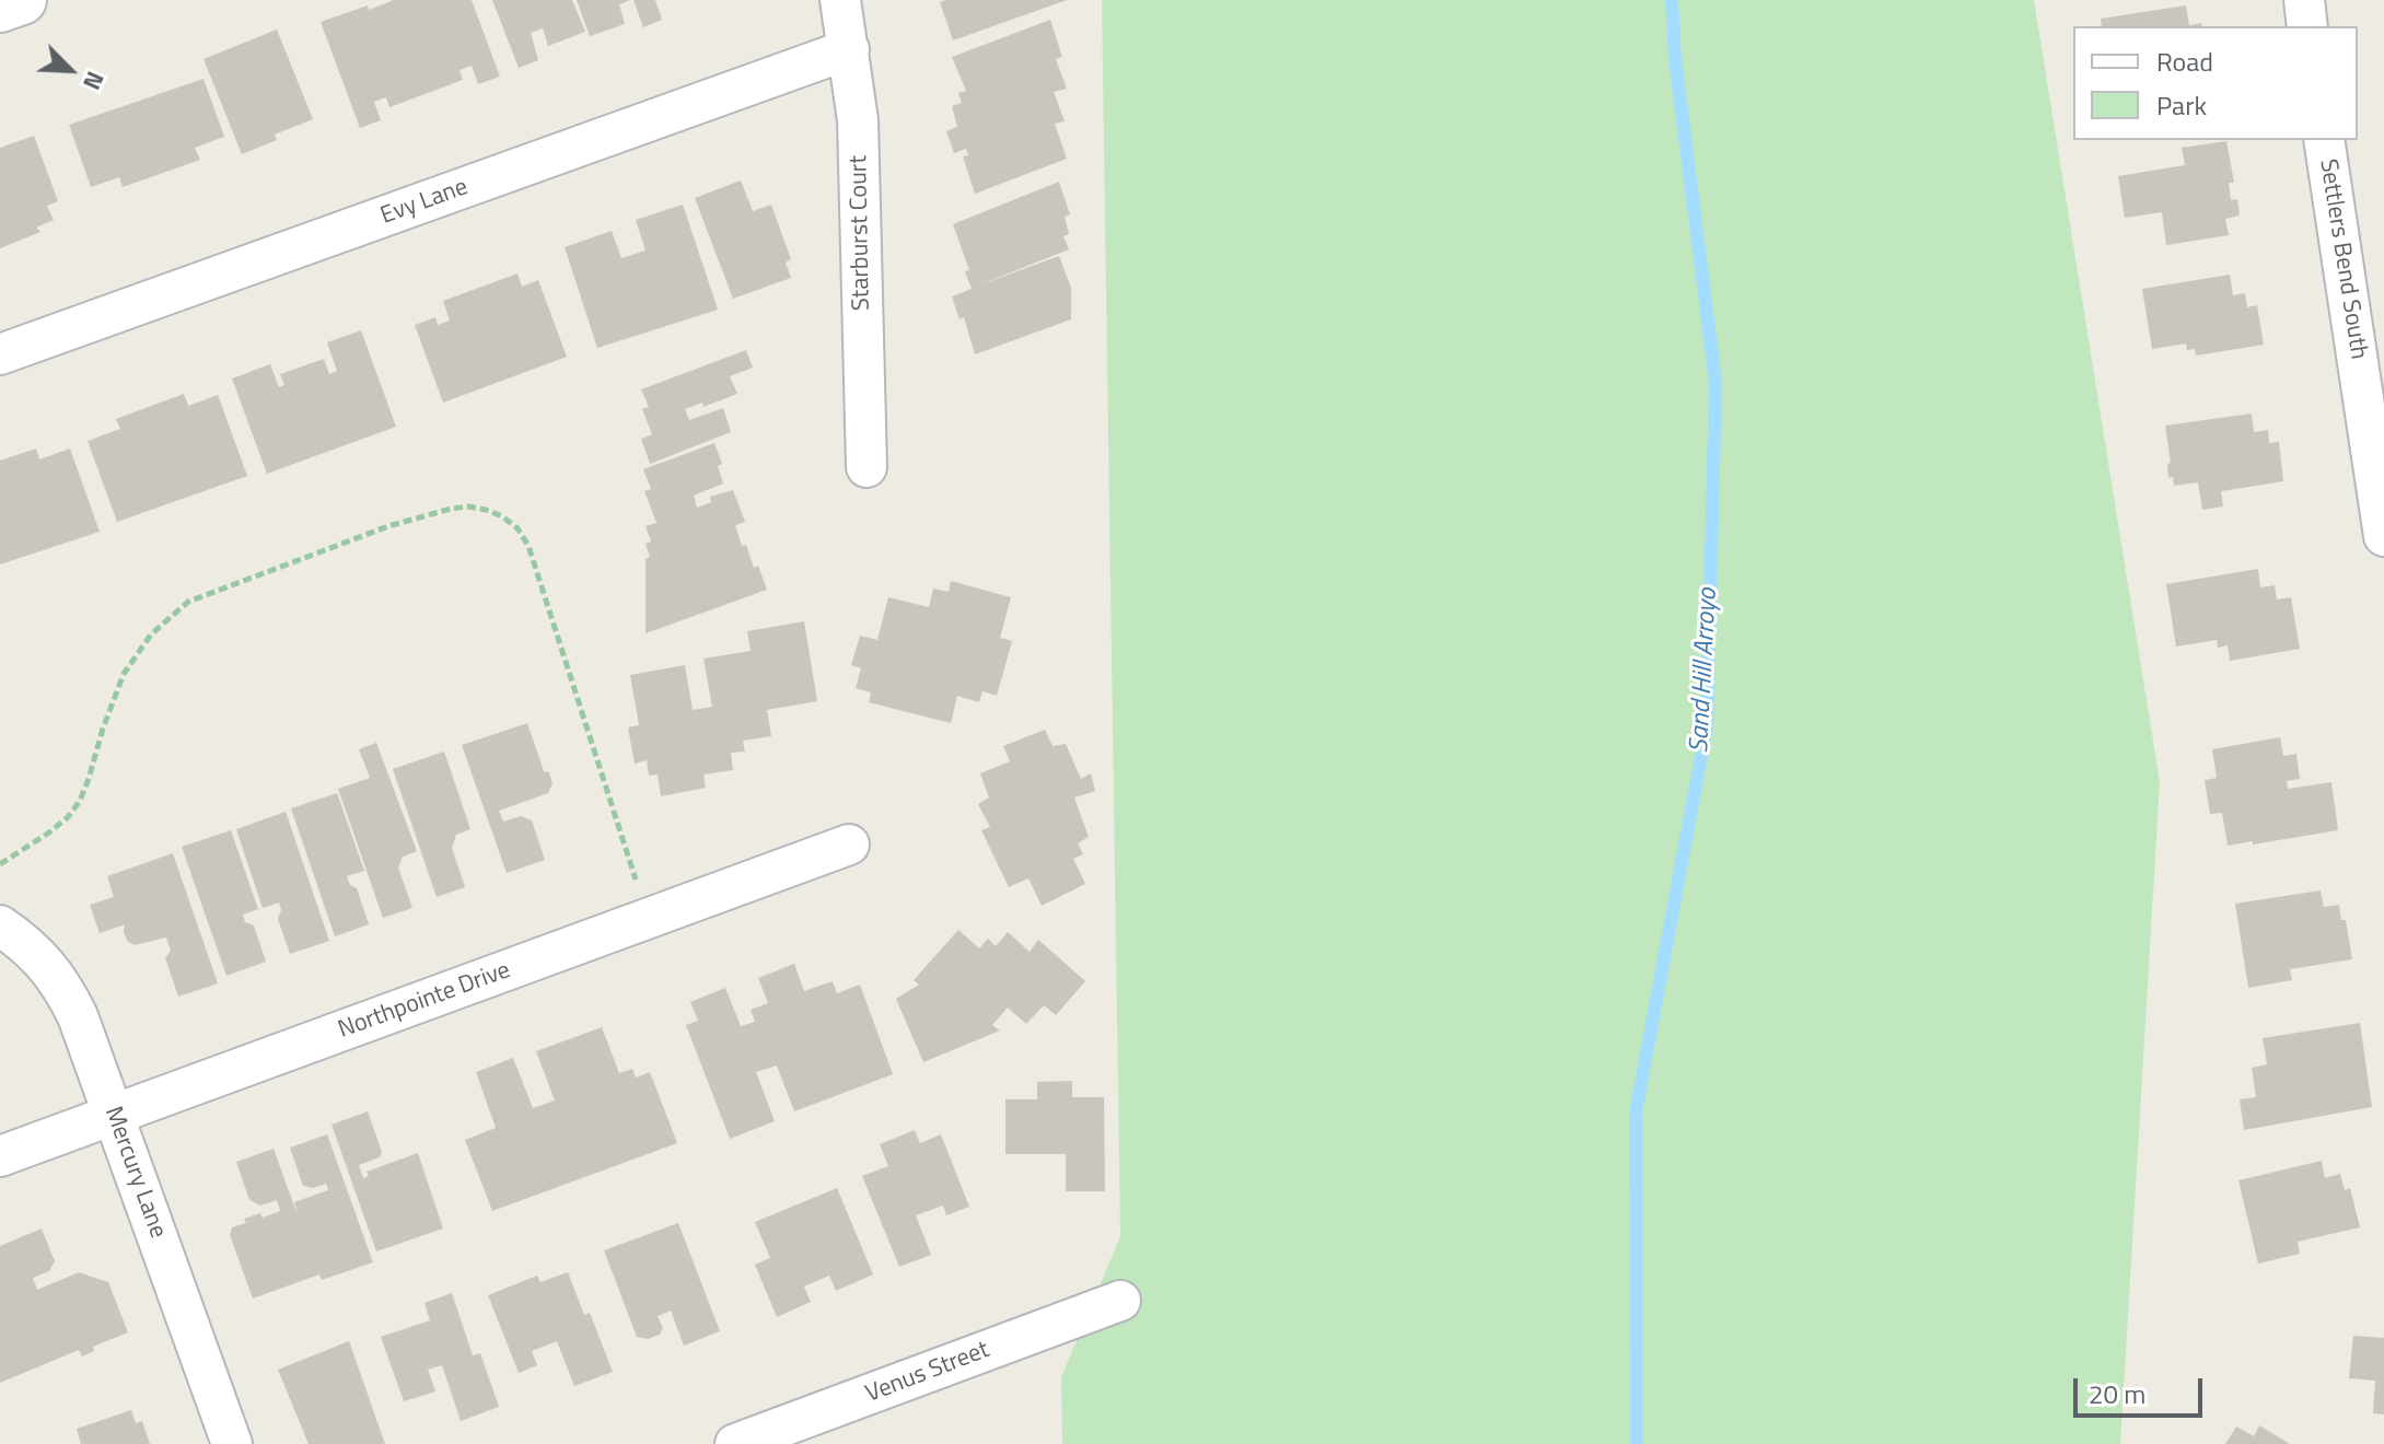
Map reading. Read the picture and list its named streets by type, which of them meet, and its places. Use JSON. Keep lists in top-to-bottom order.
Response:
{
  "streets": {
    "street": [
      "Evy Lane",
      "Starburst Court",
      "Settlers Bend South",
      "Northpointe Drive",
      "Mercury Lane",
      "Venus Street"
    ]
  },
  "crossings": [
    ["Evy Lane", "Starburst Court"],
    ["Northpointe Drive", "Mercury Lane"]
  ],
  "water": ["Sand Hill Arroyo"],
  "legend": ["Road", "Park"],
  "scale_bar": "20 m",
  "north": "bottom right"
}
